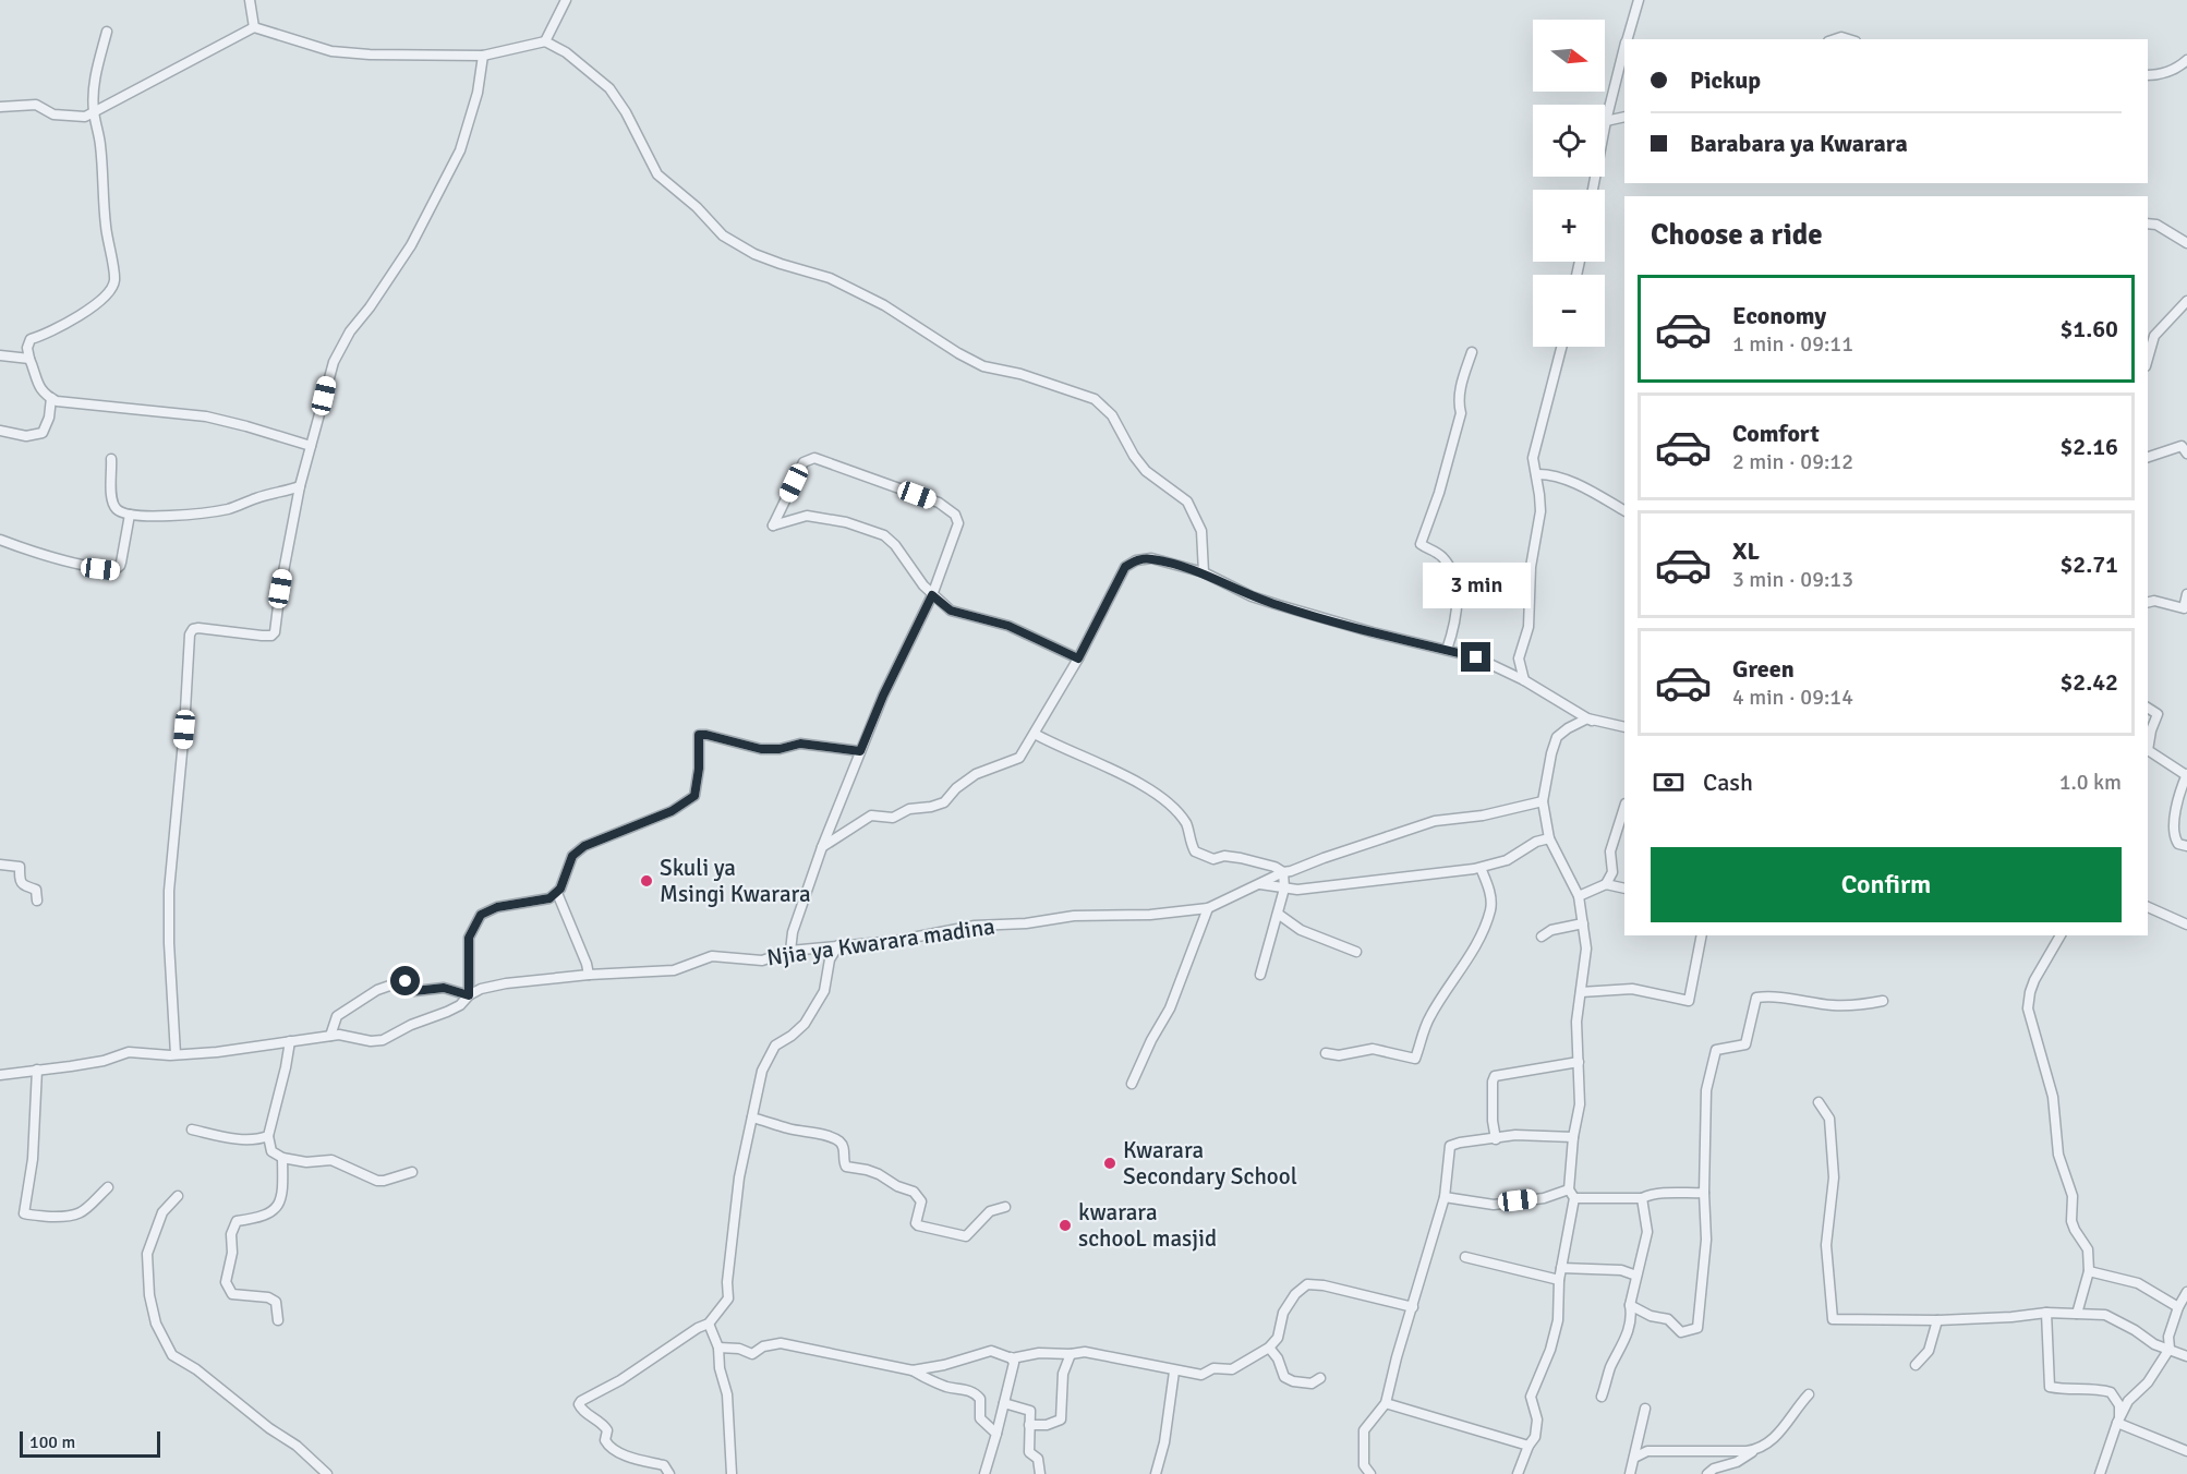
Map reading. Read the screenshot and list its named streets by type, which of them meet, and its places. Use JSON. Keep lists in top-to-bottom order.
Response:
{
  "streets": {
    "street": ["Njia ya Kwarara madina"]
  },
  "places": ["Skuli ya Msingi Kwarara", "Kwarara Secondary School", "kwarara schooL masjid"],
  "scale_bar": "100 m",
  "north": "right",
  "page": {
    "map_buttons": ["+", "−"],
    "banner": ["Pickup", "Barabara ya Kwarara"],
    "heading": "Choose a ride",
    "list": [
      {
        "name": "Economy",
        "note": "1 min · 09:11",
        "value": "$1.60"
      },
      {
        "name": "Comfort",
        "note": "2 min · 09:12",
        "value": "$2.16"
      },
      {
        "name": "XL",
        "note": "3 min · 09:13",
        "value": "$2.71"
      },
      {
        "name": "Green",
        "note": "4 min · 09:14",
        "value": "$2.42"
      }
    ],
    "bubble": "3 min",
    "pay": ["Cash", "1.0 km"],
    "buttons": "Confirm",
    "scale": "100 m"
  }
}
